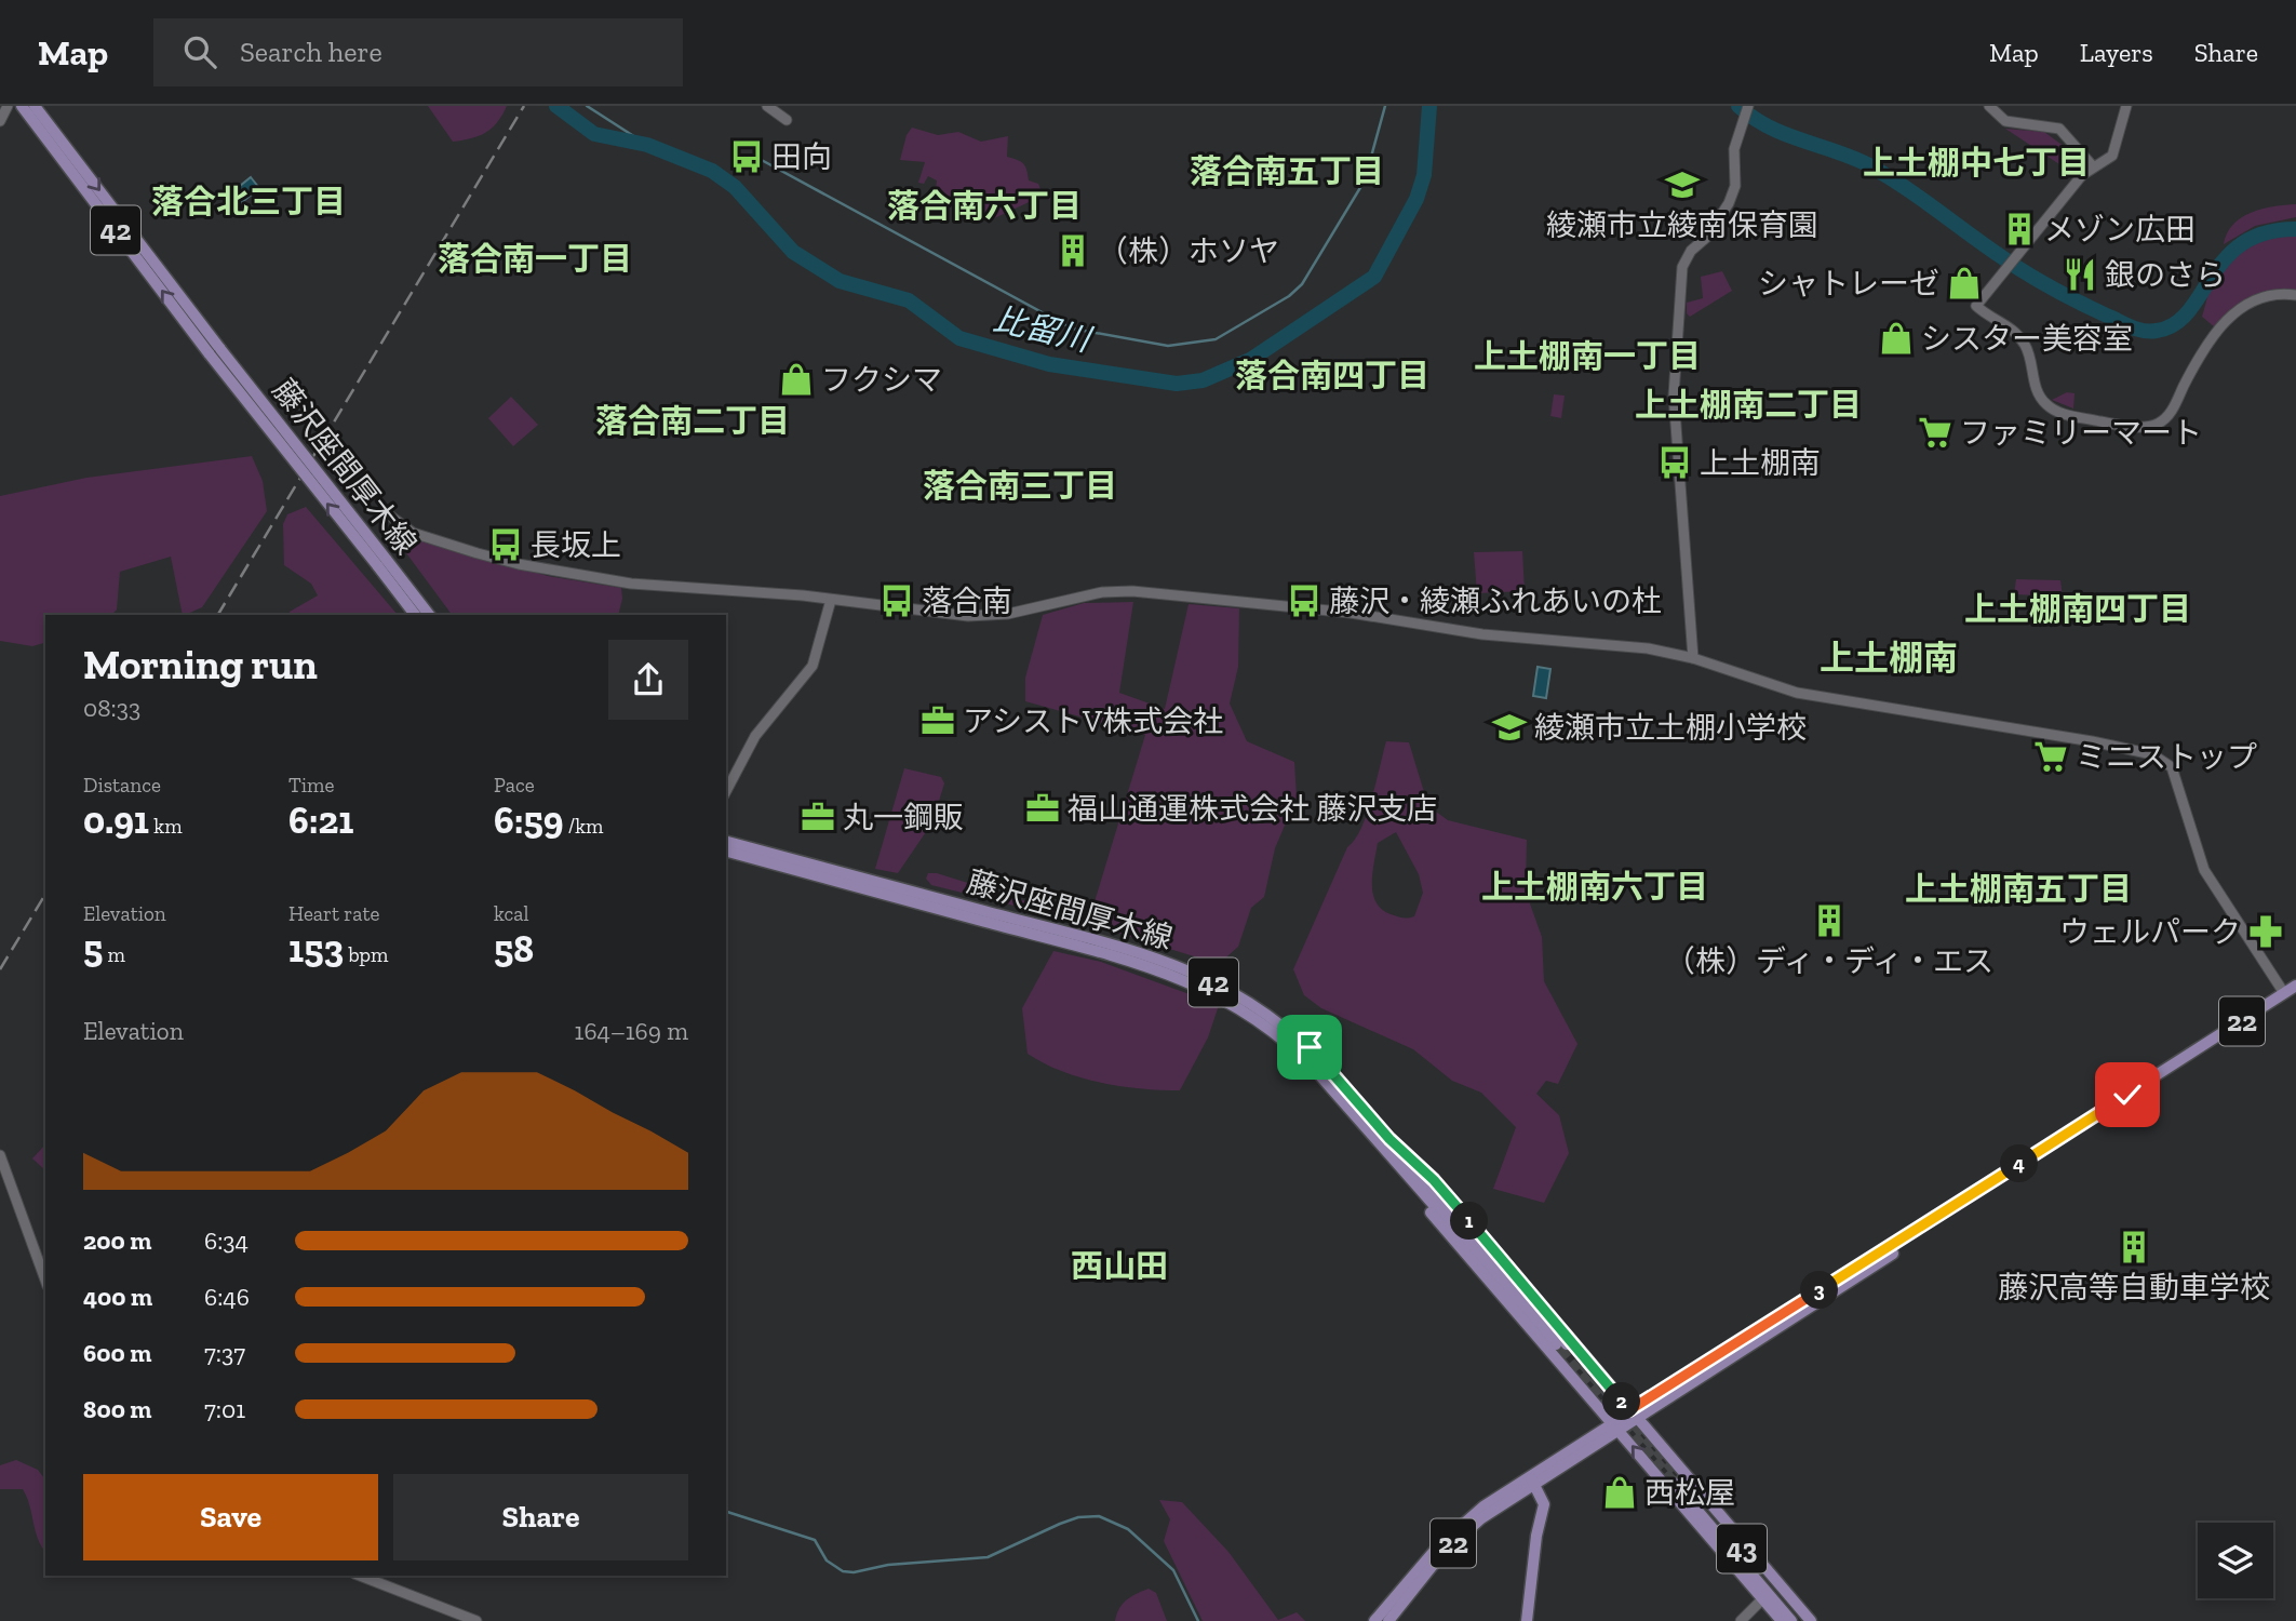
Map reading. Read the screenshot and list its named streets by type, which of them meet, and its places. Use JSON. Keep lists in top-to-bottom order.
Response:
{
  "streets": {
    "main road": [
      "42",
      "藤沢座間厚木線",
      "22",
      "43"
    ]
  },
  "crossings": [
    ["42", "藤沢座間厚木線"],
    ["42", "22"]
  ],
  "districts": [
    "上土棚中七丁目",
    "落合南五丁目",
    "落合北三丁目",
    "落合南六丁目",
    "落合南一丁目",
    "上土棚南一丁目",
    "落合南四丁目",
    "上土棚南二丁目",
    "落合南二丁目",
    "落合南三丁目",
    "上土棚南四丁目",
    "上土棚南",
    "上土棚南六丁目",
    "上土棚南五丁目",
    "西山田"
  ],
  "water": ["比留川"],
  "places": {
    "bus stop": [
      "田向",
      "上土棚南",
      "長坂上",
      "落合南",
      "藤沢・綾瀬ふれあいの杜"
    ],
    "school or university": ["綾瀬市立綾南保育園", "綾瀬市立土棚小学校"],
    "building": [
      "メゾン広田",
      "（株）ホソヤ",
      "（株）ディ・ディ・エス",
      "藤沢高等自動車学校"
    ],
    "restaurant": ["銀のさら"],
    "shop": [
      "シャトレーゼ",
      "シスター美容室",
      "フクシマ",
      "西松屋"
    ],
    "supermarket": ["ファミリーマート", "ミニストップ"],
    "office": ["アシストV株式会社", "福山通運株式会社 藤沢支店", "丸一鋼販"],
    "pharmacy": ["ウェルパーク"]
  },
  "page": {
    "header": "Map",
    "search": "Search here",
    "nav": ["Map", "Layers", "Share"],
    "heading": ["Morning run", "08:33"],
    "stats": [
      ["Distance", "0.91 km"],
      ["Time", "6:21"],
      ["Pace", "6:59 /km"],
      ["Elevation", "5 m"],
      ["Heart rate", "153 bpm"],
      ["kcal", "58"]
    ],
    "chart": ["Elevation", "164–169 m"],
    "pins": [
      "4",
      "1",
      "3",
      "2"
    ],
    "list": [
      {
        "name": "200 m",
        "note": "6:34"
      },
      {
        "name": "400 m",
        "note": "6:46"
      },
      {
        "name": "600 m",
        "note": "7:37"
      },
      {
        "name": "800 m",
        "note": "7:01"
      }
    ],
    "buttons": ["Save", "Share"]
  }
}
